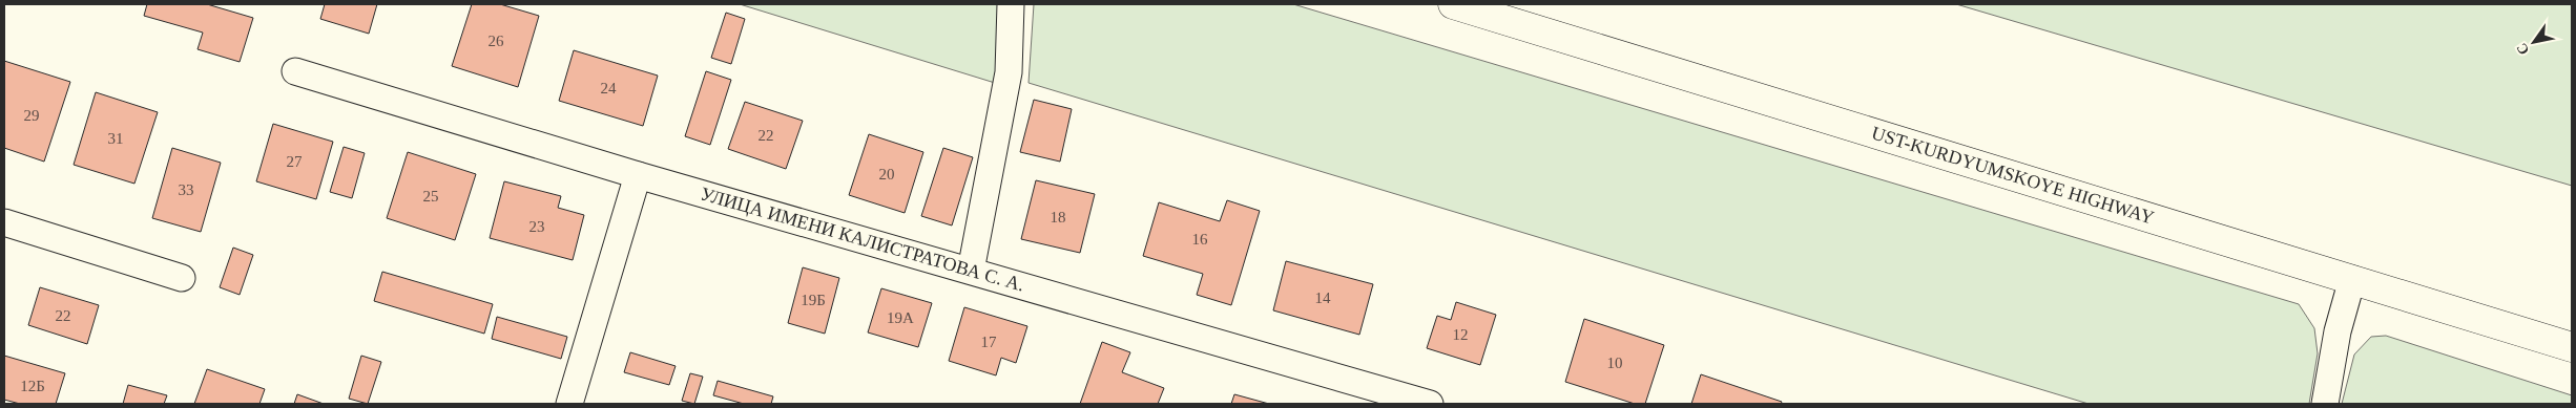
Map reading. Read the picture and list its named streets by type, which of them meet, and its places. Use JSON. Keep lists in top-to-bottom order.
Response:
{
  "streets": {
    "main road": ["UST-KURDYUMSKOYE HIGHWAY"],
    "street": ["УЛИЦА ИМЕНИ КАЛИСТРАТОВА С. А."]
  },
  "house_numbers": [
    "26",
    "24",
    "29",
    "22",
    "31",
    "27",
    "20",
    "33",
    "25",
    "18",
    "23",
    "16",
    "14",
    "19Б",
    "22",
    "19А",
    "12",
    "17",
    "10",
    "12Б"
  ],
  "north": "bottom left"
}
